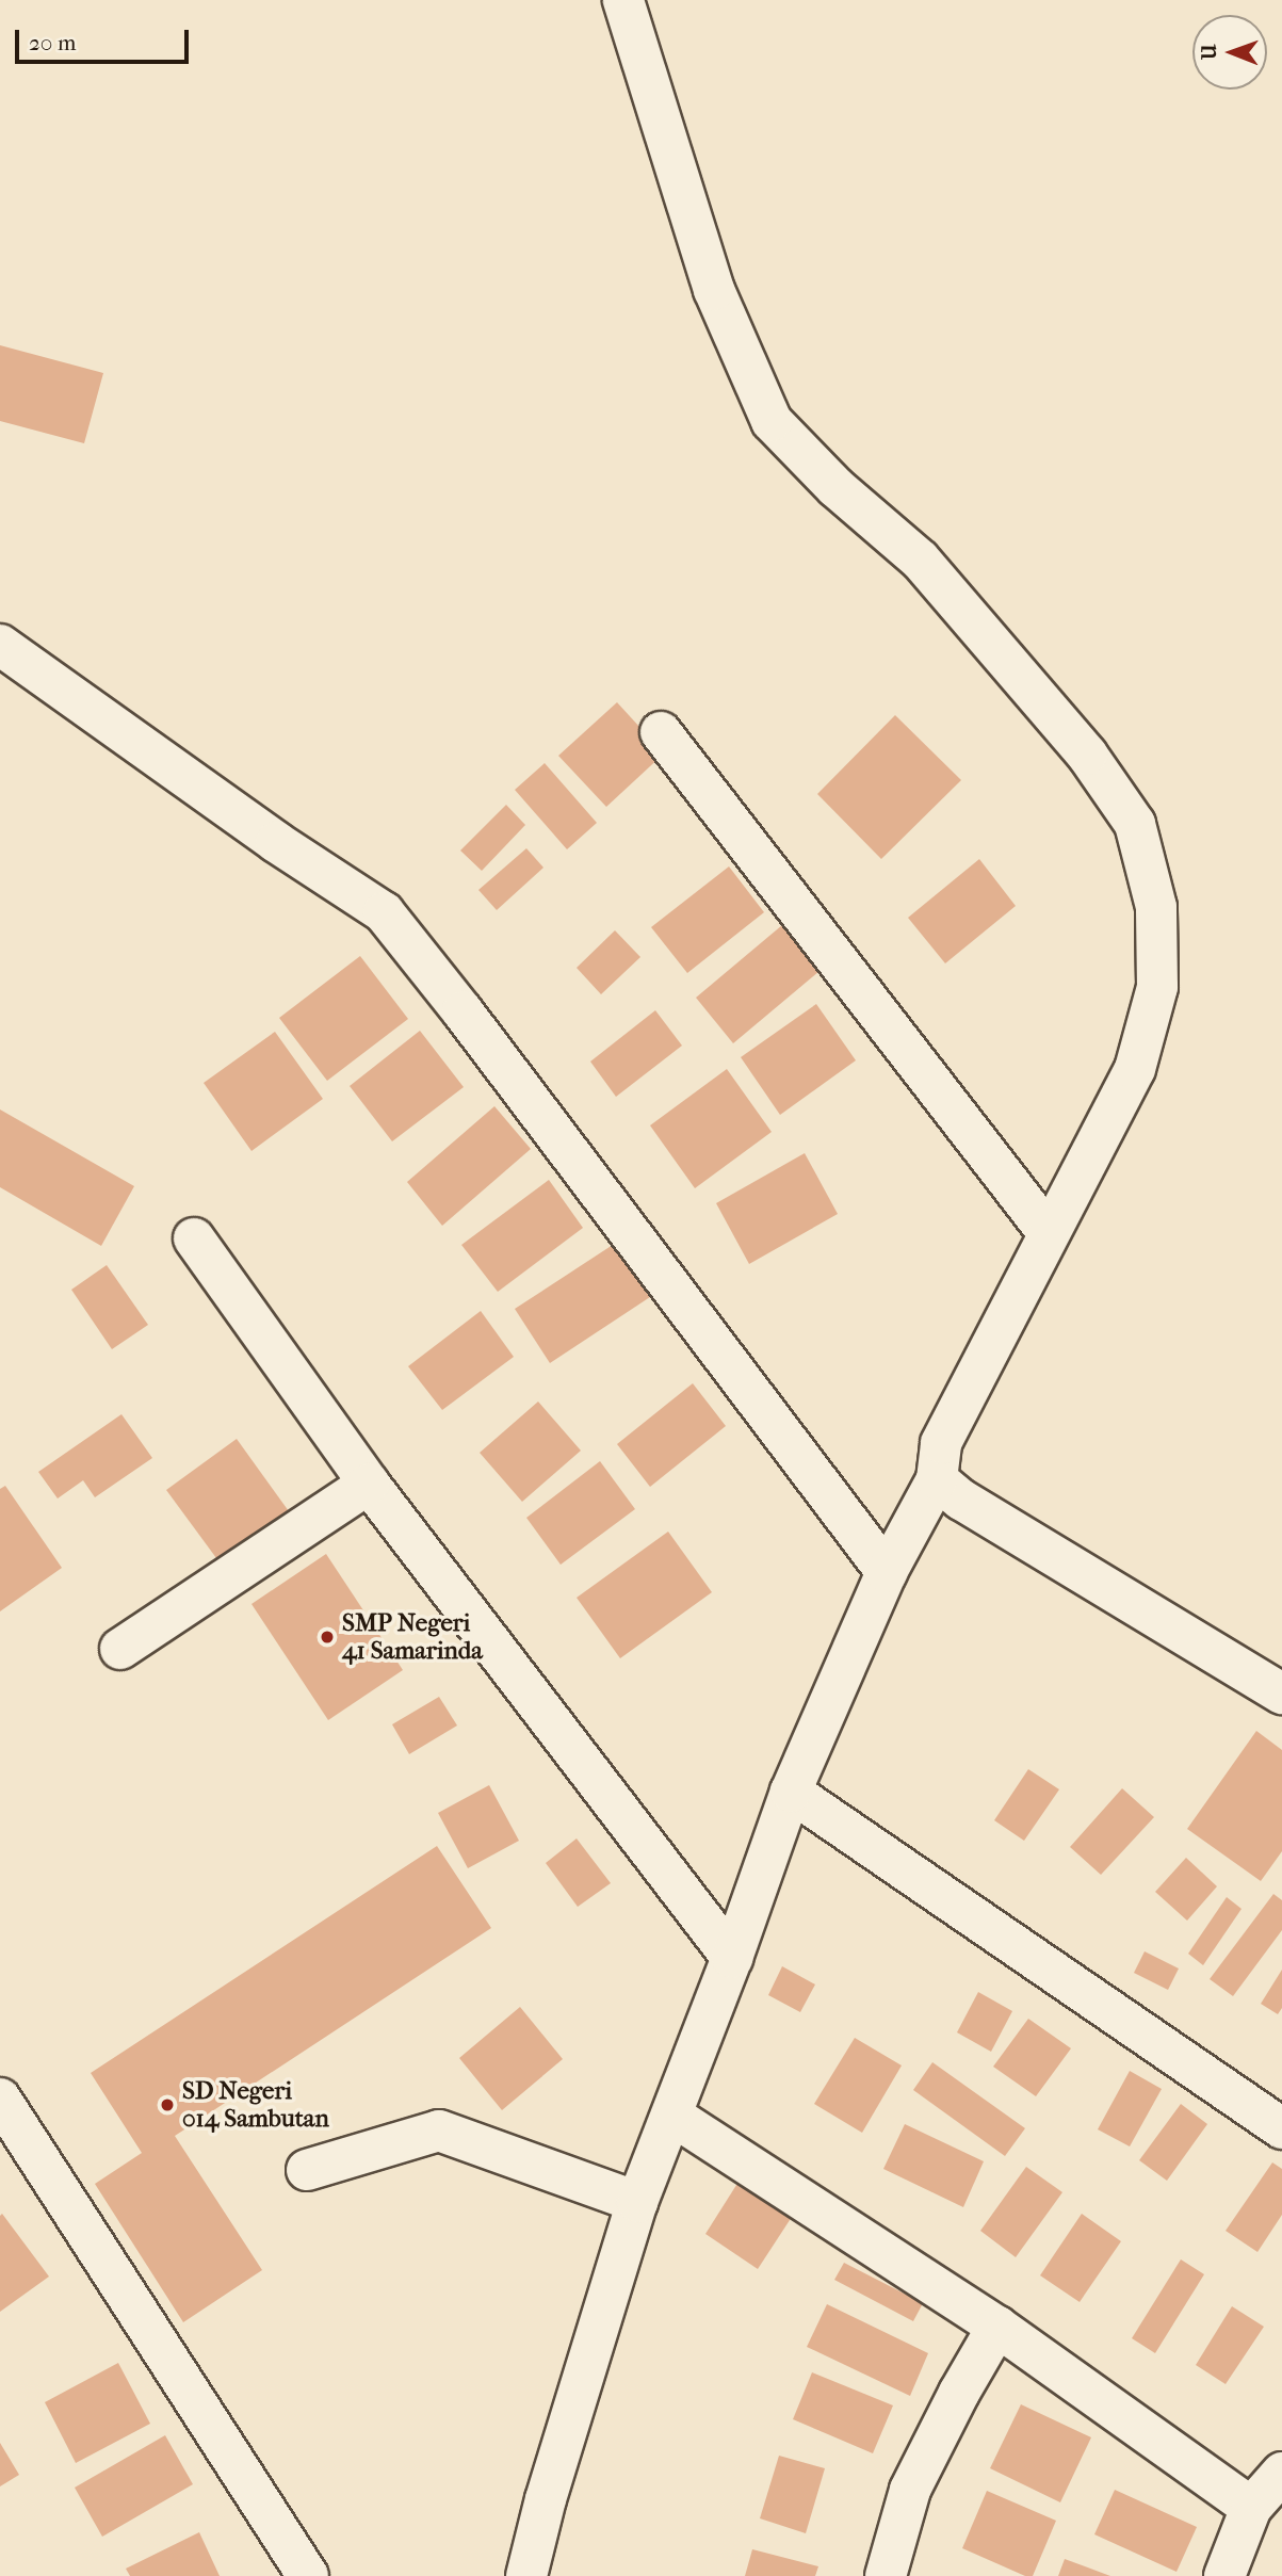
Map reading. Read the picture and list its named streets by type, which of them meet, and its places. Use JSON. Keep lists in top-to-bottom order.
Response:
{
  "places": ["SMP Negeri 41 Samarinda", "SD Negeri 014 Sambutan"],
  "scale_bar": "20 m",
  "north": "left"
}
